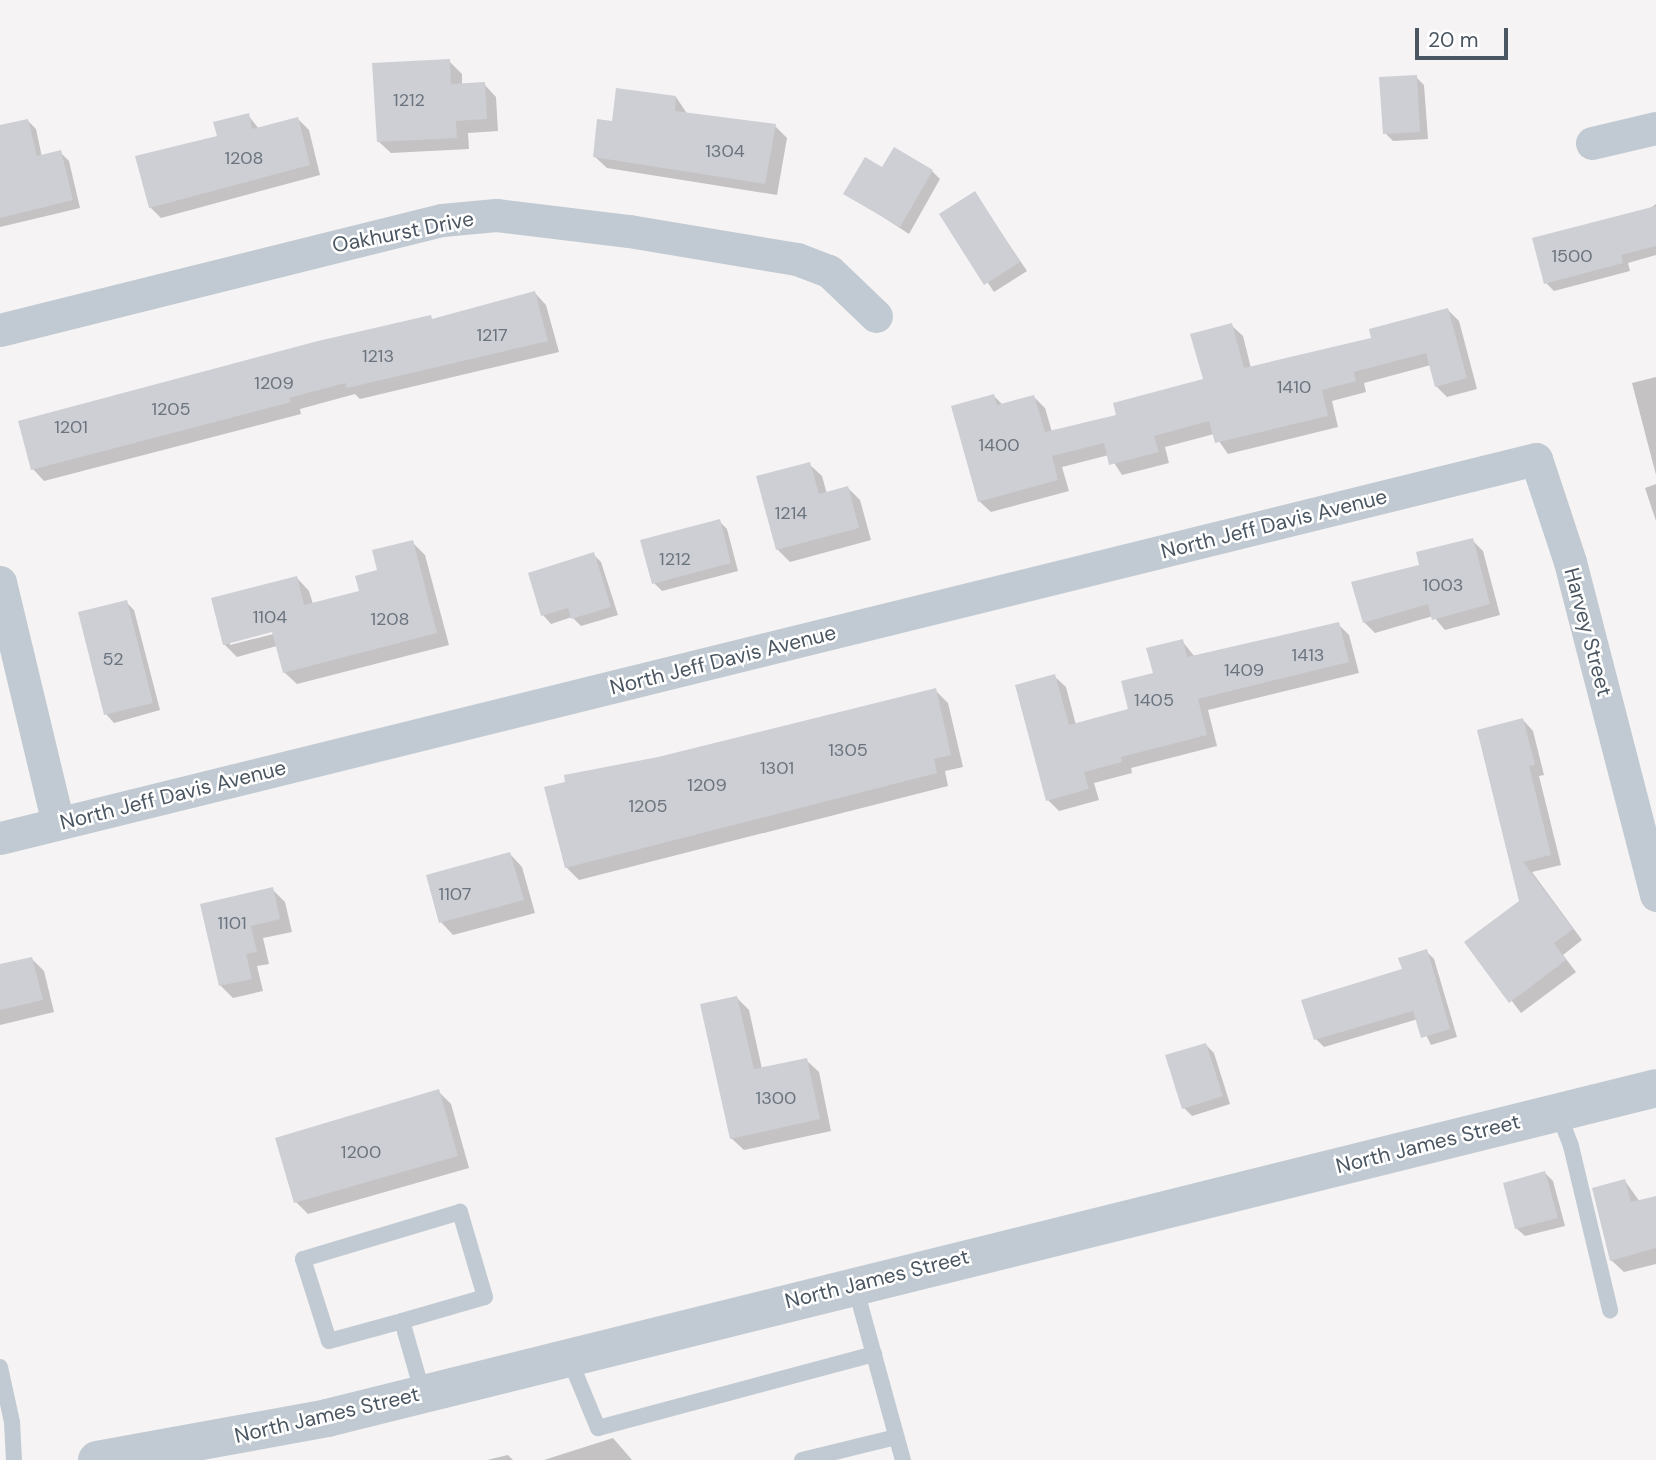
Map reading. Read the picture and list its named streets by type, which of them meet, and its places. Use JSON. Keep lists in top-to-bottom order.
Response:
{
  "streets": {
    "street": [
      "Oakhurst Drive",
      "North Jeff Davis Avenue",
      "Harvey Street",
      "North James Street"
    ]
  },
  "crossings": [
    ["North Jeff Davis Avenue", "Harvey Street"]
  ],
  "house_numbers": [
    "1212",
    "1304",
    "1208",
    "1500",
    "1217",
    "1213",
    "1209",
    "1410",
    "1205",
    "1201",
    "1400",
    "1214",
    "1212",
    "1003",
    "1104",
    "1208",
    "1413",
    "52",
    "1409",
    "1405",
    "1305",
    "1301",
    "1209",
    "1205",
    "1107",
    "1101",
    "1300",
    "1200"
  ],
  "scale_bar": "20 m"
}
